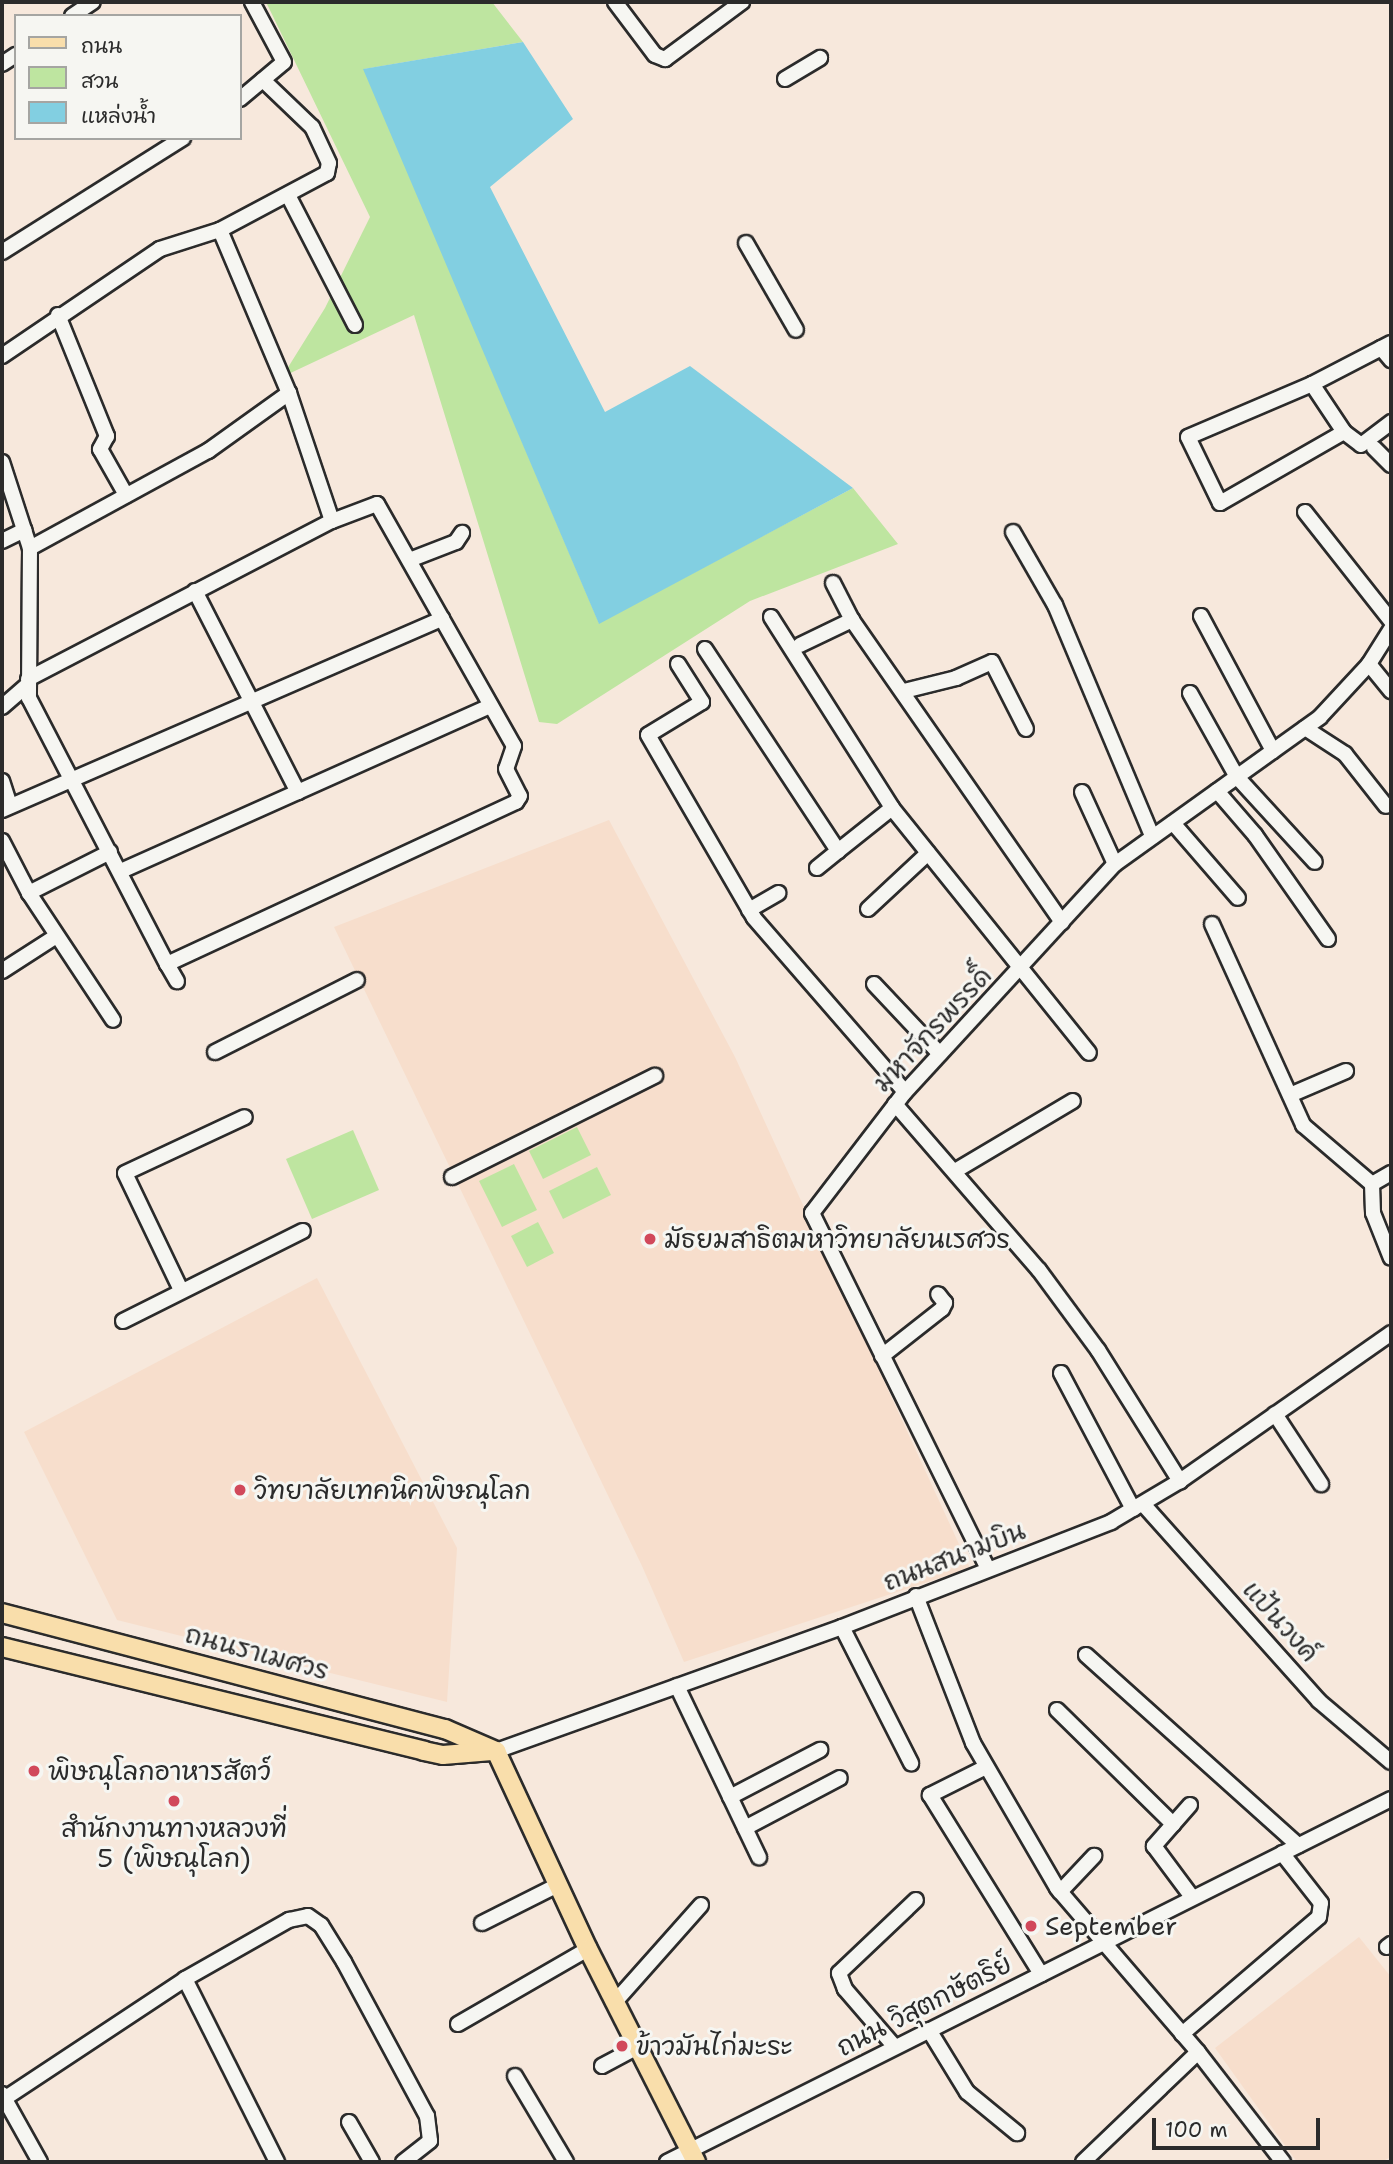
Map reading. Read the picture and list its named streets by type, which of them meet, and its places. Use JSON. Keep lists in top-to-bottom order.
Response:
{
  "streets": {
    "main road": ["ถนนราเมศวร"],
    "street": [
      "มหาจักรพรรดิ์",
      "ถนนสนามบิน",
      "แป้นวงค์",
      "ถนน วิสุตกษัตริย์"
    ]
  },
  "crossings": [
    ["มหาจักรพรรดิ์", "ถนนสนามบิน"],
    ["ถนนสนามบิน", "แป้นวงค์"],
    ["ถนนสนามบิน", "ถนนราเมศวร"]
  ],
  "places": [
    "มัธยมสาธิตมหาวิทยาลัยนเรศวร",
    "วิทยาลัยเทคนิคพิษณุโลก",
    "พิษณุโลกอาหารสัตว์",
    "สำนักงานทางหลวงที่ 5 (พิษณุโลก)",
    "September",
    "ข้าวมันไก่มะระ"
  ],
  "legend": ["ถนน", "สวน", "แหล่งน้ำ"],
  "scale_bar": "100 m"
}
